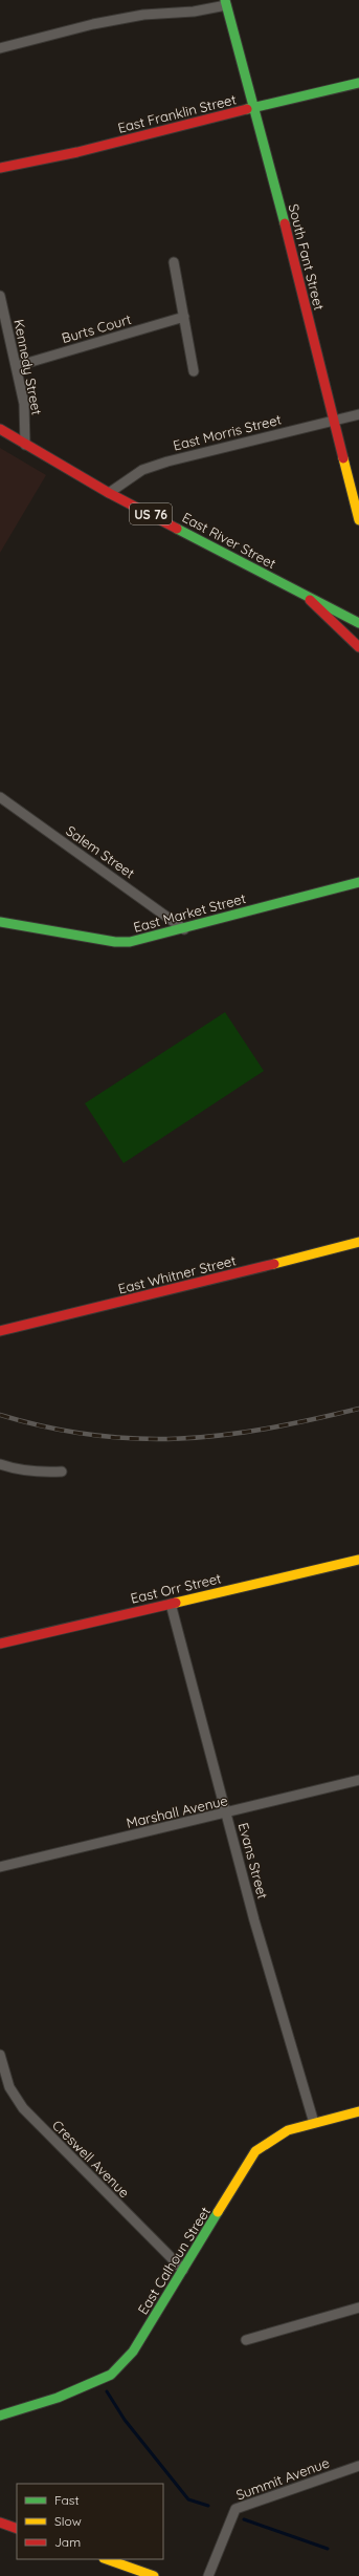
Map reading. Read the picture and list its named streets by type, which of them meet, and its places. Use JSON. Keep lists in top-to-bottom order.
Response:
{
  "streets": {
    "street": [
      "East Franklin Street",
      "South Fant Street",
      "Burts Court",
      "Kennedy Street",
      "East Morris Street",
      "US 76",
      "East River Street",
      "Salem Street",
      "East Market Street",
      "East Whitner Street",
      "East Orr Street",
      "Marshall Avenue",
      "Evans Street",
      "Creswell Avenue",
      "East Calhoun Street",
      "Summit Avenue"
    ]
  },
  "crossings": [
    ["East Franklin Street", "South Fant Street"],
    ["South Fant Street", "East Morris Street"],
    ["Burts Court", "Kennedy Street"],
    ["Kennedy Street", "East River Street"],
    ["East Morris Street", "East River Street"],
    ["Salem Street", "East Market Street"],
    ["East Orr Street", "Evans Street"],
    ["Marshall Avenue", "Evans Street"],
    ["Evans Street", "East Calhoun Street"],
    ["Creswell Avenue", "East Calhoun Street"]
  ],
  "legend": ["Fast", "Slow", "Jam"]
}
